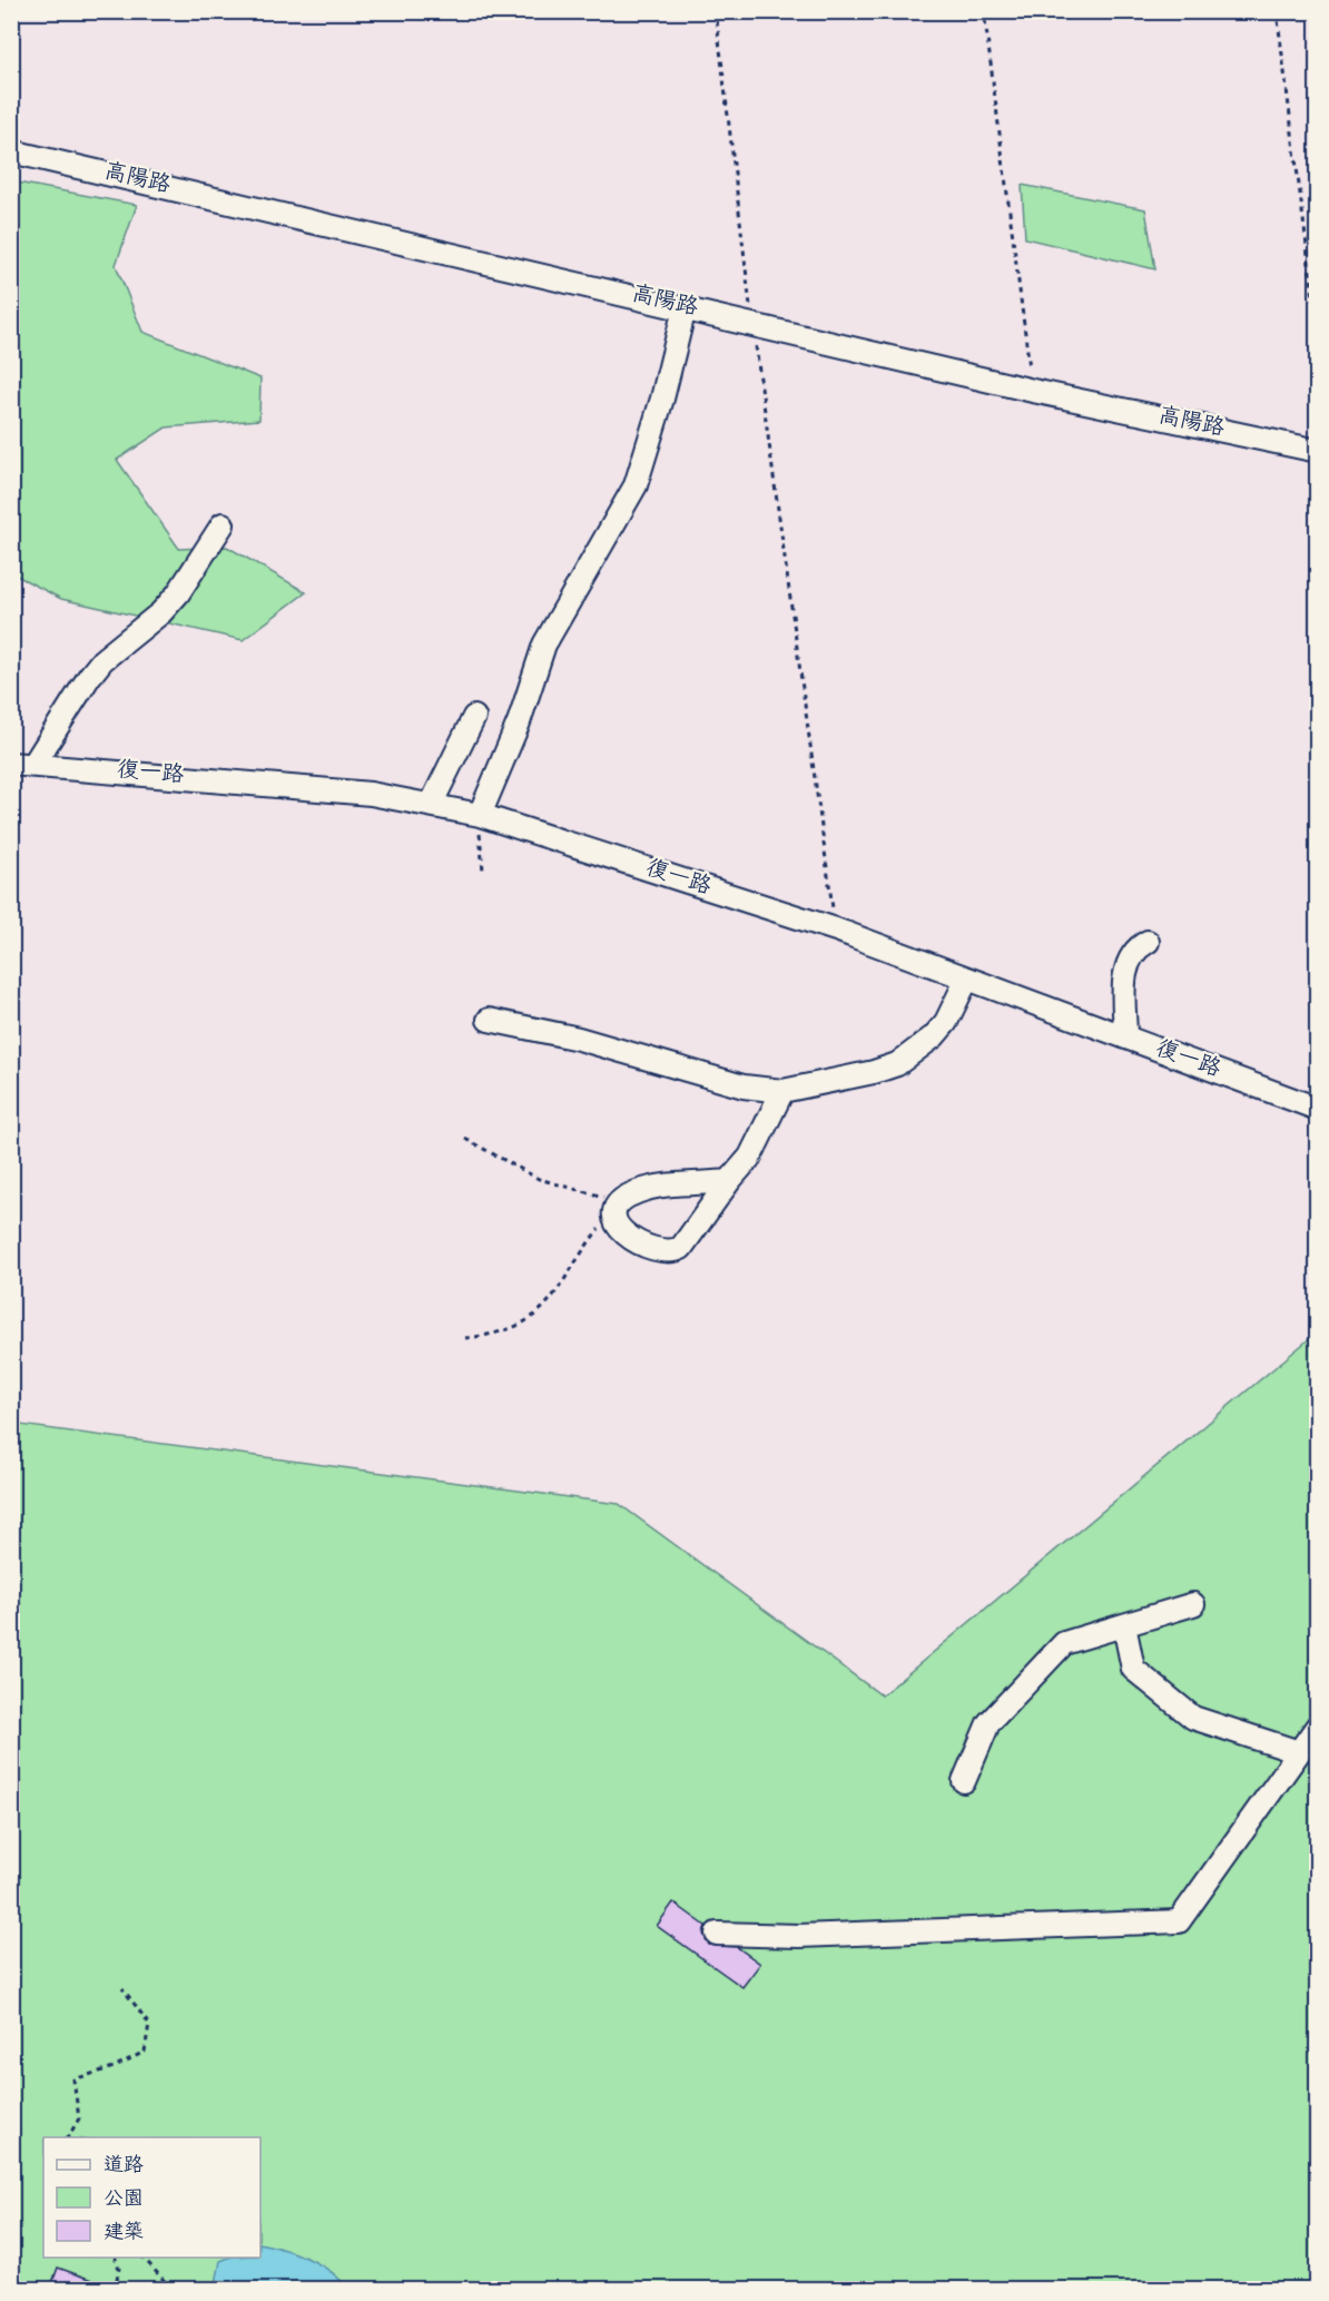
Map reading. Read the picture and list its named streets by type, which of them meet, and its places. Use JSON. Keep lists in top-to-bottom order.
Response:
{
  "streets": {
    "street": ["高陽路", "復一路"]
  },
  "legend": ["道路", "公園", "建築"]
}
